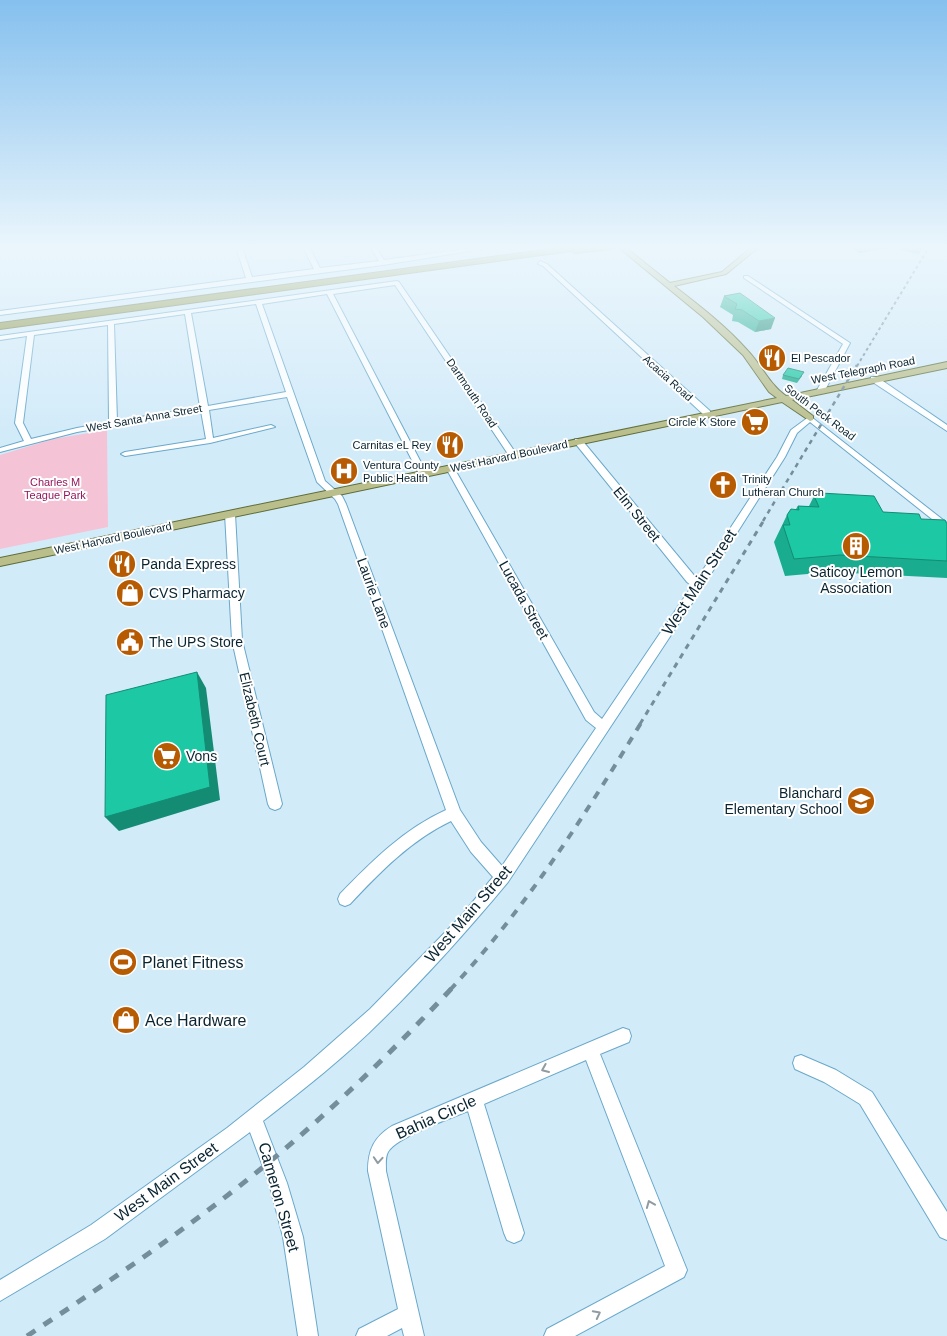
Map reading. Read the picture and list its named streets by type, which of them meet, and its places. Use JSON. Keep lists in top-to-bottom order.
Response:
{
  "streets": {
    "main road": ["West Telegraph Road", "South Peck Road", "West Harvard Boulevard"],
    "street": [
      "Acacia Road",
      "Dartmouth Road",
      "West Santa Anna Street",
      "Elm Street",
      "West Main Street",
      "Laurie Lane",
      "Lucada Street",
      "Elizabeth Court",
      "Bahia Circle",
      "Cameron Street"
    ]
  },
  "crossings": [
    ["West Telegraph Road", "South Peck Road"],
    ["West Telegraph Road", "West Harvard Boulevard"],
    ["Acacia Road", "West Harvard Boulevard"],
    ["Dartmouth Road", "West Harvard Boulevard"],
    ["South Peck Road", "West Harvard Boulevard"],
    ["South Peck Road", "West Main Street"],
    ["West Santa Anna Street", "Laurie Lane"],
    ["West Harvard Boulevard", "Elm Street"],
    ["West Harvard Boulevard", "Laurie Lane"],
    ["West Harvard Boulevard", "Lucada Street"],
    ["West Harvard Boulevard", "Elizabeth Court"],
    ["Elm Street", "West Main Street"],
    ["West Main Street", "Laurie Lane"],
    ["West Main Street", "Lucada Street"],
    ["West Main Street", "Cameron Street"]
  ],
  "parks": ["Charles M Teague Park"],
  "places": {
    "restaurant": ["El Pescador", "Carnitas eL Rey", "Panda Express"],
    "supermarket": ["Circle K Store", "Vons"],
    "hospital": ["Ventura County Public Health"],
    "church": ["Trinity Lutheran Church"],
    "building": ["Saticoy Lemon Association"],
    "shop": ["CVS Pharmacy", "Ace Hardware"],
    "public building": ["The UPS Store"],
    "school or university": ["Blanchard Elementary School"],
    "sports": ["Planet Fitness"]
  }
}
